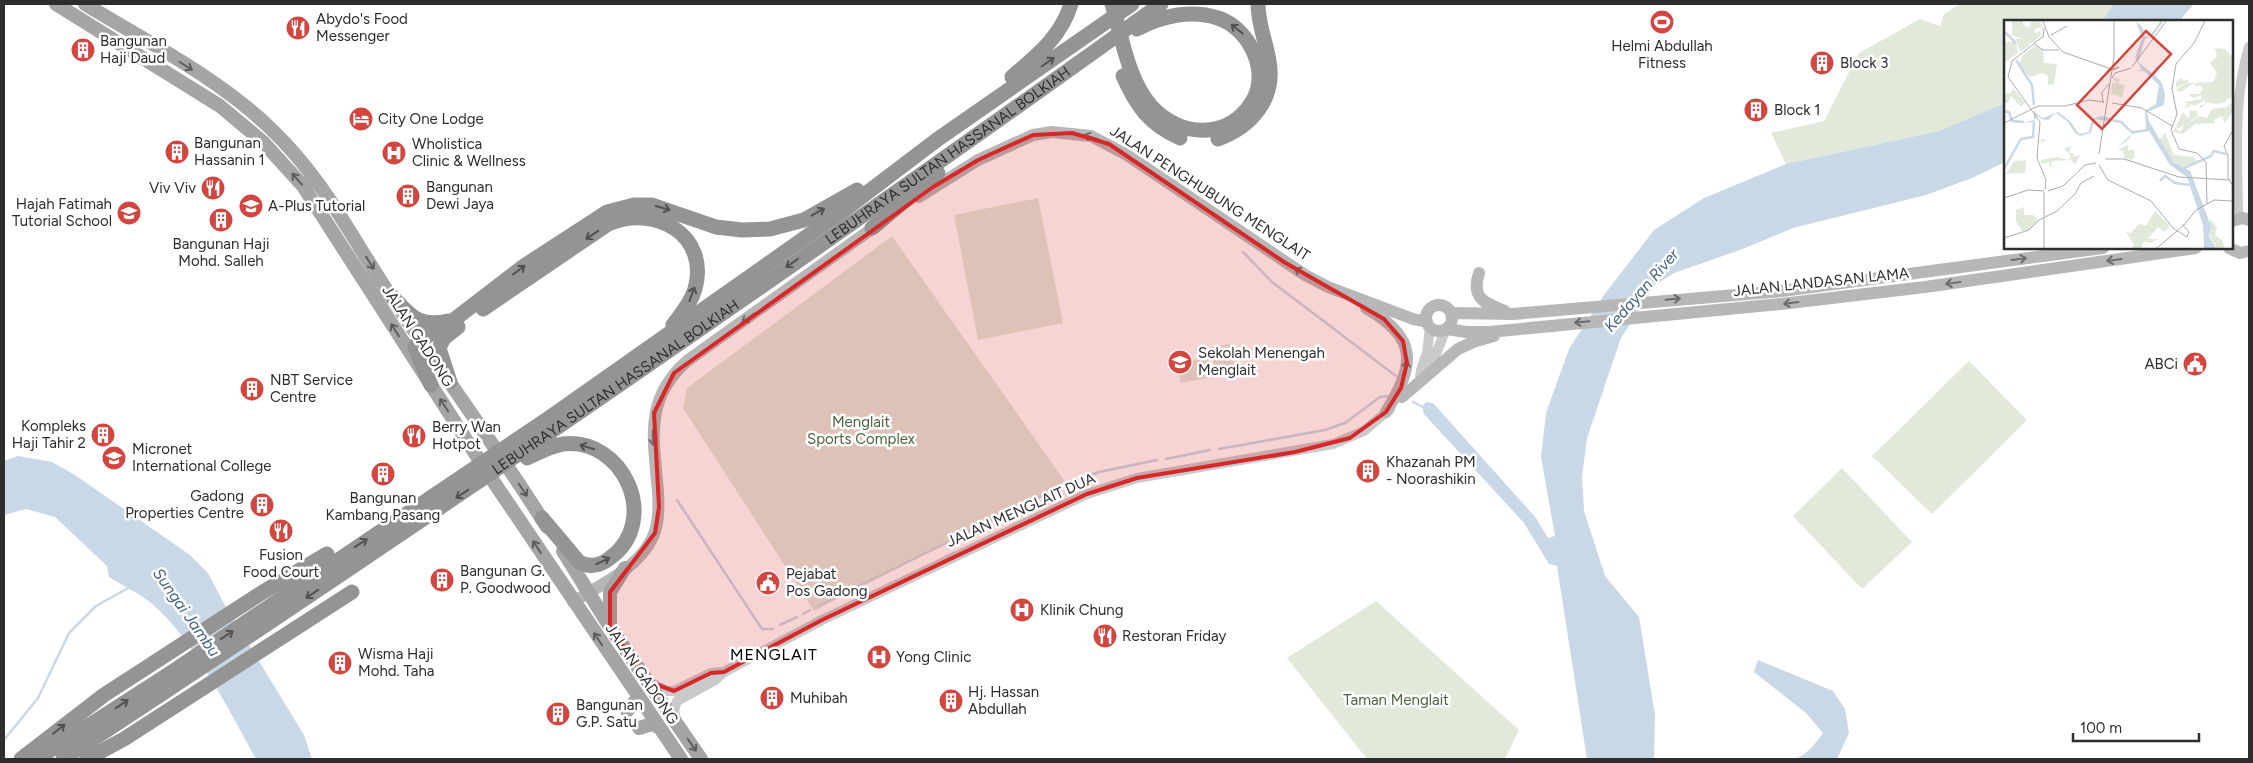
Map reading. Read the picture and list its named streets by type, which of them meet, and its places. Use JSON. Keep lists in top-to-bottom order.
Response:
{
  "streets": {
    "highway": ["LEBUHRAYA SULTAN HASSANAL BOLKIAH"],
    "main road": ["JALAN PENGHUBUNG MENGLAIT", "JALAN LANDASAN LAMA", "JALAN GADONG"],
    "street": ["JALAN MENGLAIT DUA"]
  },
  "crossings": [
    ["JALAN PENGHUBUNG MENGLAIT", "JALAN LANDASAN LAMA"],
    ["JALAN PENGHUBUNG MENGLAIT", "JALAN GADONG"],
    ["JALAN PENGHUBUNG MENGLAIT", "JALAN MENGLAIT DUA"],
    ["JALAN LANDASAN LAMA", "JALAN MENGLAIT DUA"],
    ["JALAN GADONG", "JALAN MENGLAIT DUA"]
  ],
  "districts": ["MENGLAIT"],
  "water": ["Kedayan River", "Sungai Jambu"],
  "parks": ["Menglait Sports Complex", "Taman Menglait"],
  "places": {
    "sports": ["Helmi Abdullah Fitness"],
    "restaurant": [
      "Abydo's Food Messenger",
      "Viv Viv",
      "Berry Wan Hotpot",
      "Fusion Food Court",
      "Restoran Friday"
    ],
    "building": [
      "Bangunan Haji Daud",
      "Block 3",
      "Block 1",
      "Bangunan Hassanin 1",
      "Bangunan Dewi Jaya",
      "Bangunan Haji Mohd. Salleh",
      "NBT Service Centre",
      "Kompleks Haji Tahir 2",
      "Khazanah PM - Noorashikin",
      "Bangunan Kambang Pasang",
      "Gadong Properties Centre",
      "Bangunan G. P. Goodwood",
      "Wisma Haji Mohd. Taha",
      "Muhibah",
      "Hj. Hassan Abdullah",
      "Bangunan G.P. Satu"
    ],
    "hotel": ["City One Lodge"],
    "hospital": ["Wholistica Clinic & Wellness", "Klinik Chung", "Yong Clinic"],
    "school or university": [
      "A-Plus Tutorial",
      "Hajah Fatimah Tutorial School",
      "Sekolah Menengah Menglait",
      "Micronet International College"
    ],
    "public building": ["ABCi", "Pejabat Pos Gadong"]
  },
  "scale_bar": "100 m"
}
